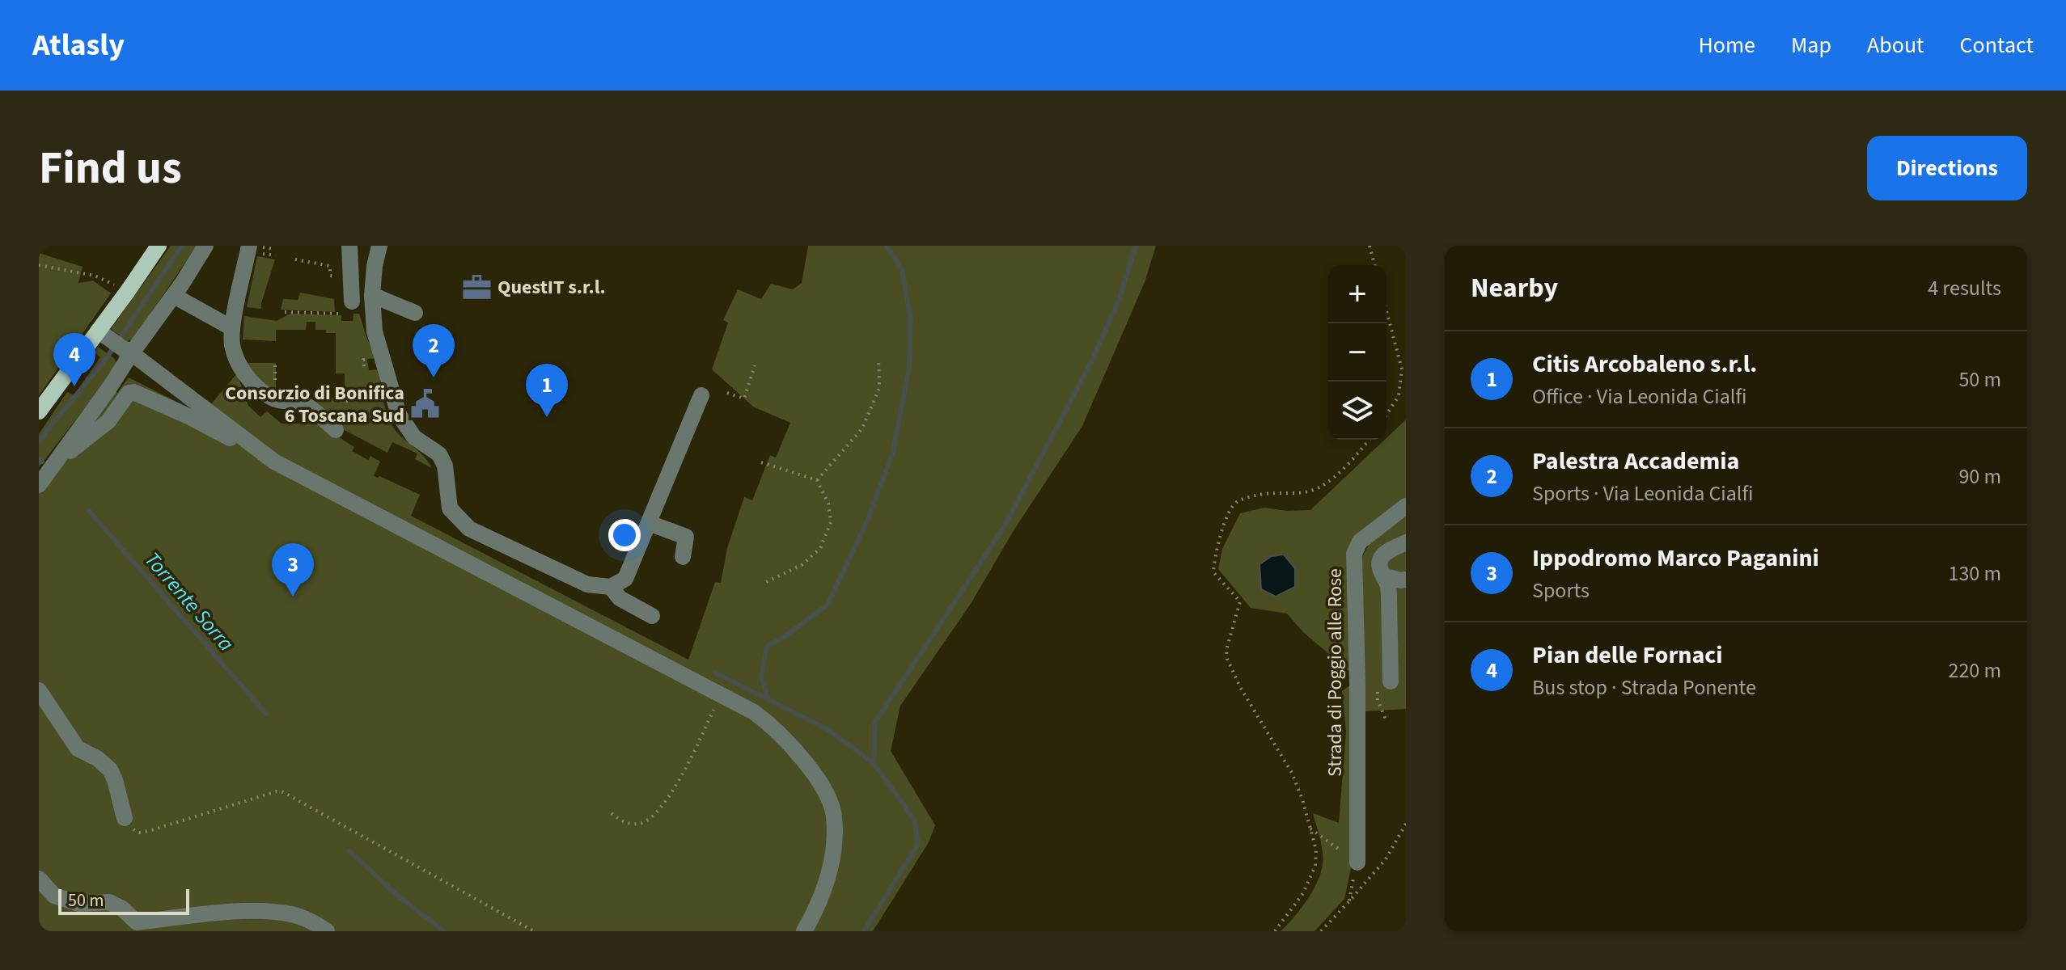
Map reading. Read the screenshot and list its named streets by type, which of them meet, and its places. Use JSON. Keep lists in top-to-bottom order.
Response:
{
  "streets": {
    "street": ["Strada di Poggio alle Rose"]
  },
  "water": ["Torrente Sorra"],
  "places": {
    "office": ["QuestIT s.r.l."],
    "public building": ["Consorzio di Bonifica 6 Toscana Sud"]
  },
  "scale_bar": "50 m",
  "page": {
    "header": "Atlasly",
    "nav": [
      "Home",
      "Map",
      "About",
      "Contact"
    ],
    "buttons": "Directions",
    "title": "Find us",
    "heading": ["Nearby", "4 results"],
    "map_buttons": ["+", "−"],
    "pins": [
      "2",
      "4",
      "1",
      "3"
    ],
    "list": [
      {
        "mark": "1",
        "name": "Citis Arcobaleno s.r.l.",
        "note": "Office · Via Leonida Cialfi",
        "value": "50 m"
      },
      {
        "mark": "2",
        "name": "Palestra Accademia",
        "note": "Sports · Via Leonida Cialfi",
        "value": "90 m"
      },
      {
        "mark": "3",
        "name": "Ippodromo Marco Paganini",
        "note": "Sports",
        "value": "130 m"
      },
      {
        "mark": "4",
        "name": "Pian delle Fornaci",
        "note": "Bus stop · Strada Ponente",
        "value": "220 m"
      }
    ],
    "scale": "50 m"
  }
}
